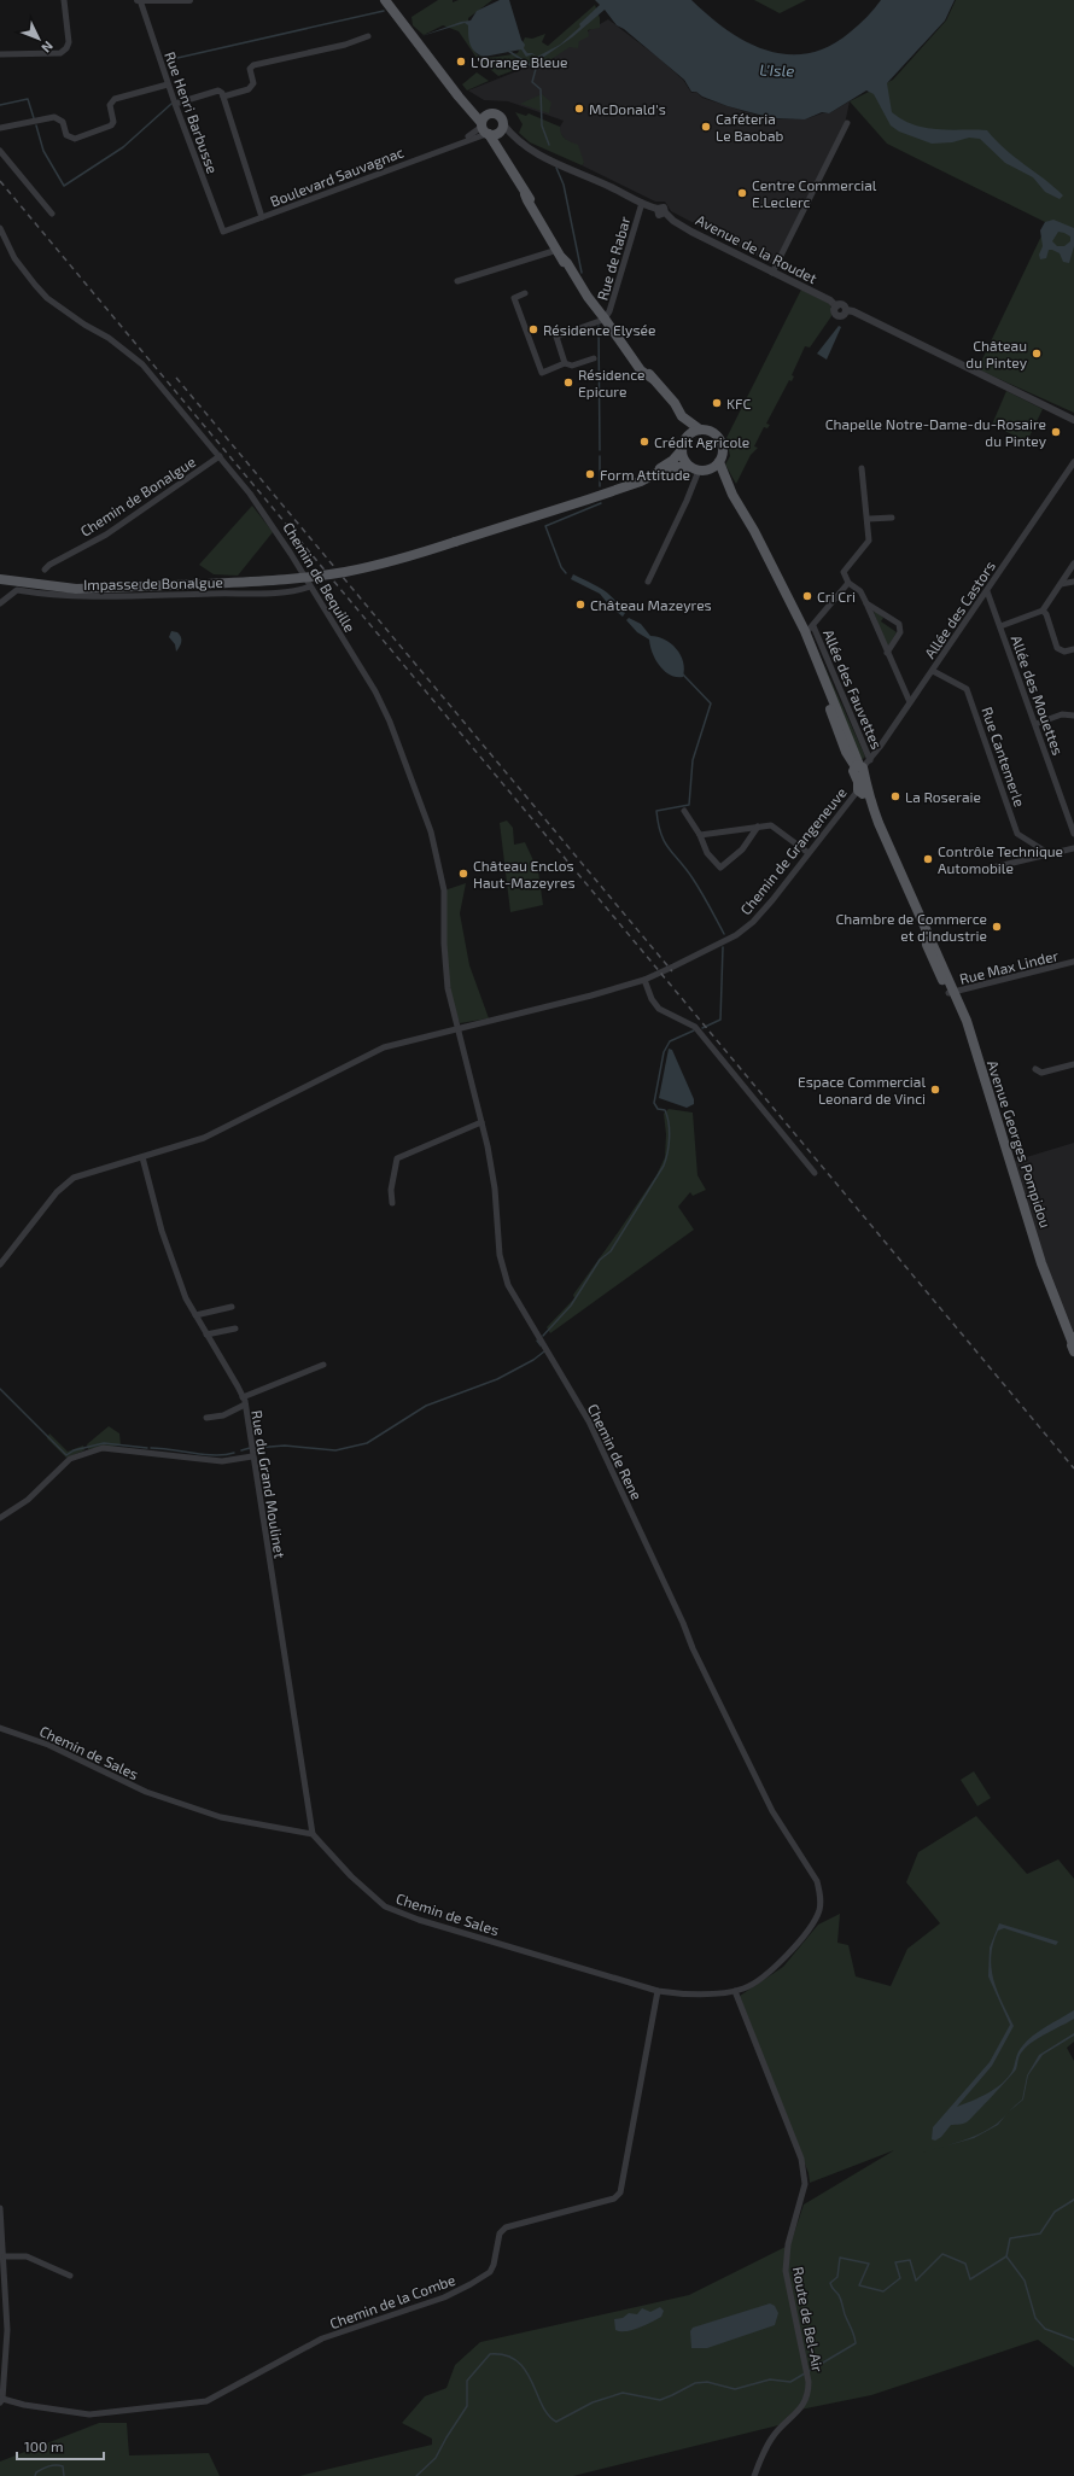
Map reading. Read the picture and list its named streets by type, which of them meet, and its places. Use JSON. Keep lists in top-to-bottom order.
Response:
{
  "streets": {
    "main road": ["Avenue Georges Pompidou"],
    "street": [
      "Rue Henri Barbusse",
      "Boulevard Sauvagnac",
      "Avenue de la Roudet",
      "Rue de Rabar",
      "Chemin de Bonalgue",
      "Chemin de Bequille",
      "Impasse de Bonalgue",
      "Allée des Castors",
      "Allée des Fauvettes",
      "Allée des Mouettes",
      "Rue Cantemerle",
      "Chemin de Grangeneuve",
      "Rue Max Linder",
      "Chemin de Rene",
      "Rue du Grand Moulinet",
      "Chemin de Sales",
      "Chemin de la Combe",
      "Route de Bel-Air"
    ]
  },
  "crossings": [
    ["Rue Henri Barbusse", "Boulevard Sauvagnac"],
    ["Avenue de la Roudet", "Rue de Rabar"],
    ["Chemin de Bonalgue", "Chemin de Bequille"],
    ["Chemin de Bequille", "Impasse de Bonalgue"],
    ["Chemin de Bequille", "Chemin de Grangeneuve"],
    ["Chemin de Bequille", "Chemin de Rene"],
    ["Allée des Castors", "Allée des Fauvettes"],
    ["Allée des Castors", "Allée des Mouettes"],
    ["Allée des Castors", "Rue Cantemerle"],
    ["Allée des Castors", "Avenue Georges Pompidou"],
    ["Allée des Fauvettes", "Avenue Georges Pompidou"],
    ["Chemin de Grangeneuve", "Avenue Georges Pompidou"],
    ["Chemin de Grangeneuve", "Chemin de Rene"],
    ["Chemin de Grangeneuve", "Rue du Grand Moulinet"],
    ["Rue Max Linder", "Avenue Georges Pompidou"],
    ["Chemin de Rene", "Chemin de Sales"],
    ["Rue du Grand Moulinet", "Chemin de Sales"],
    ["Chemin de Sales", "Chemin de la Combe"],
    ["Chemin de Sales", "Route de Bel-Air"]
  ],
  "water": ["L'Isle"],
  "places": [
    "L'Orange Bleue",
    "McDonald's",
    "Caféteria Le Baobab",
    "Centre Commercial E.Leclerc",
    "Résidence Elysée",
    "Château du Pintey",
    "Résidence Epicure",
    "KFC",
    "Chapelle Notre-Dame-du-Rosaire du Pintey",
    "Crédit Agricole",
    "Form Attitude",
    "Cri Cri",
    "Château Mazeyres",
    "La Roseraie",
    "Contrôle Technique Automobile",
    "Château Enclos Haut-Mazeyres",
    "Chambre de Commerce et d'Industrie",
    "Espace Commercial Leonard de Vinci"
  ],
  "scale_bar": "100 m",
  "north": "bottom right"
}
